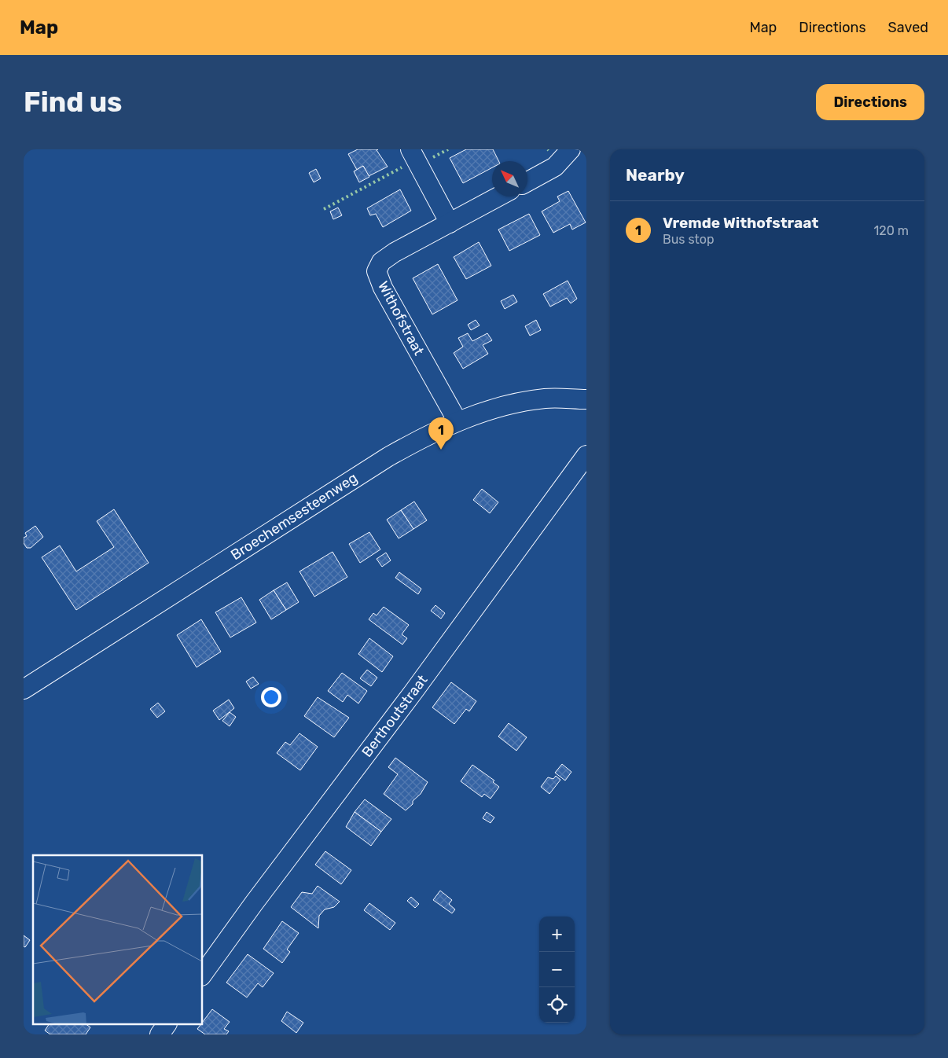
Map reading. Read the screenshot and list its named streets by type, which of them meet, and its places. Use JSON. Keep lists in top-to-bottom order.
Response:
{
  "streets": {
    "street": ["Withofstraat", "Broechemsesteenweg", "Berthoutstraat"]
  },
  "crossings": [
    ["Withofstraat", "Broechemsesteenweg"]
  ],
  "north": "top left",
  "page": {
    "header": "Map",
    "nav": ["Map", "Directions", "Saved"],
    "buttons": "Directions",
    "title": "Find us",
    "heading": "Nearby",
    "list": [
      {
        "mark": "1",
        "name": "Vremde Withofstraat",
        "note": "Bus stop",
        "value": "120 m"
      }
    ],
    "pins": "1",
    "map_buttons": ["+", "−"]
  }
}
